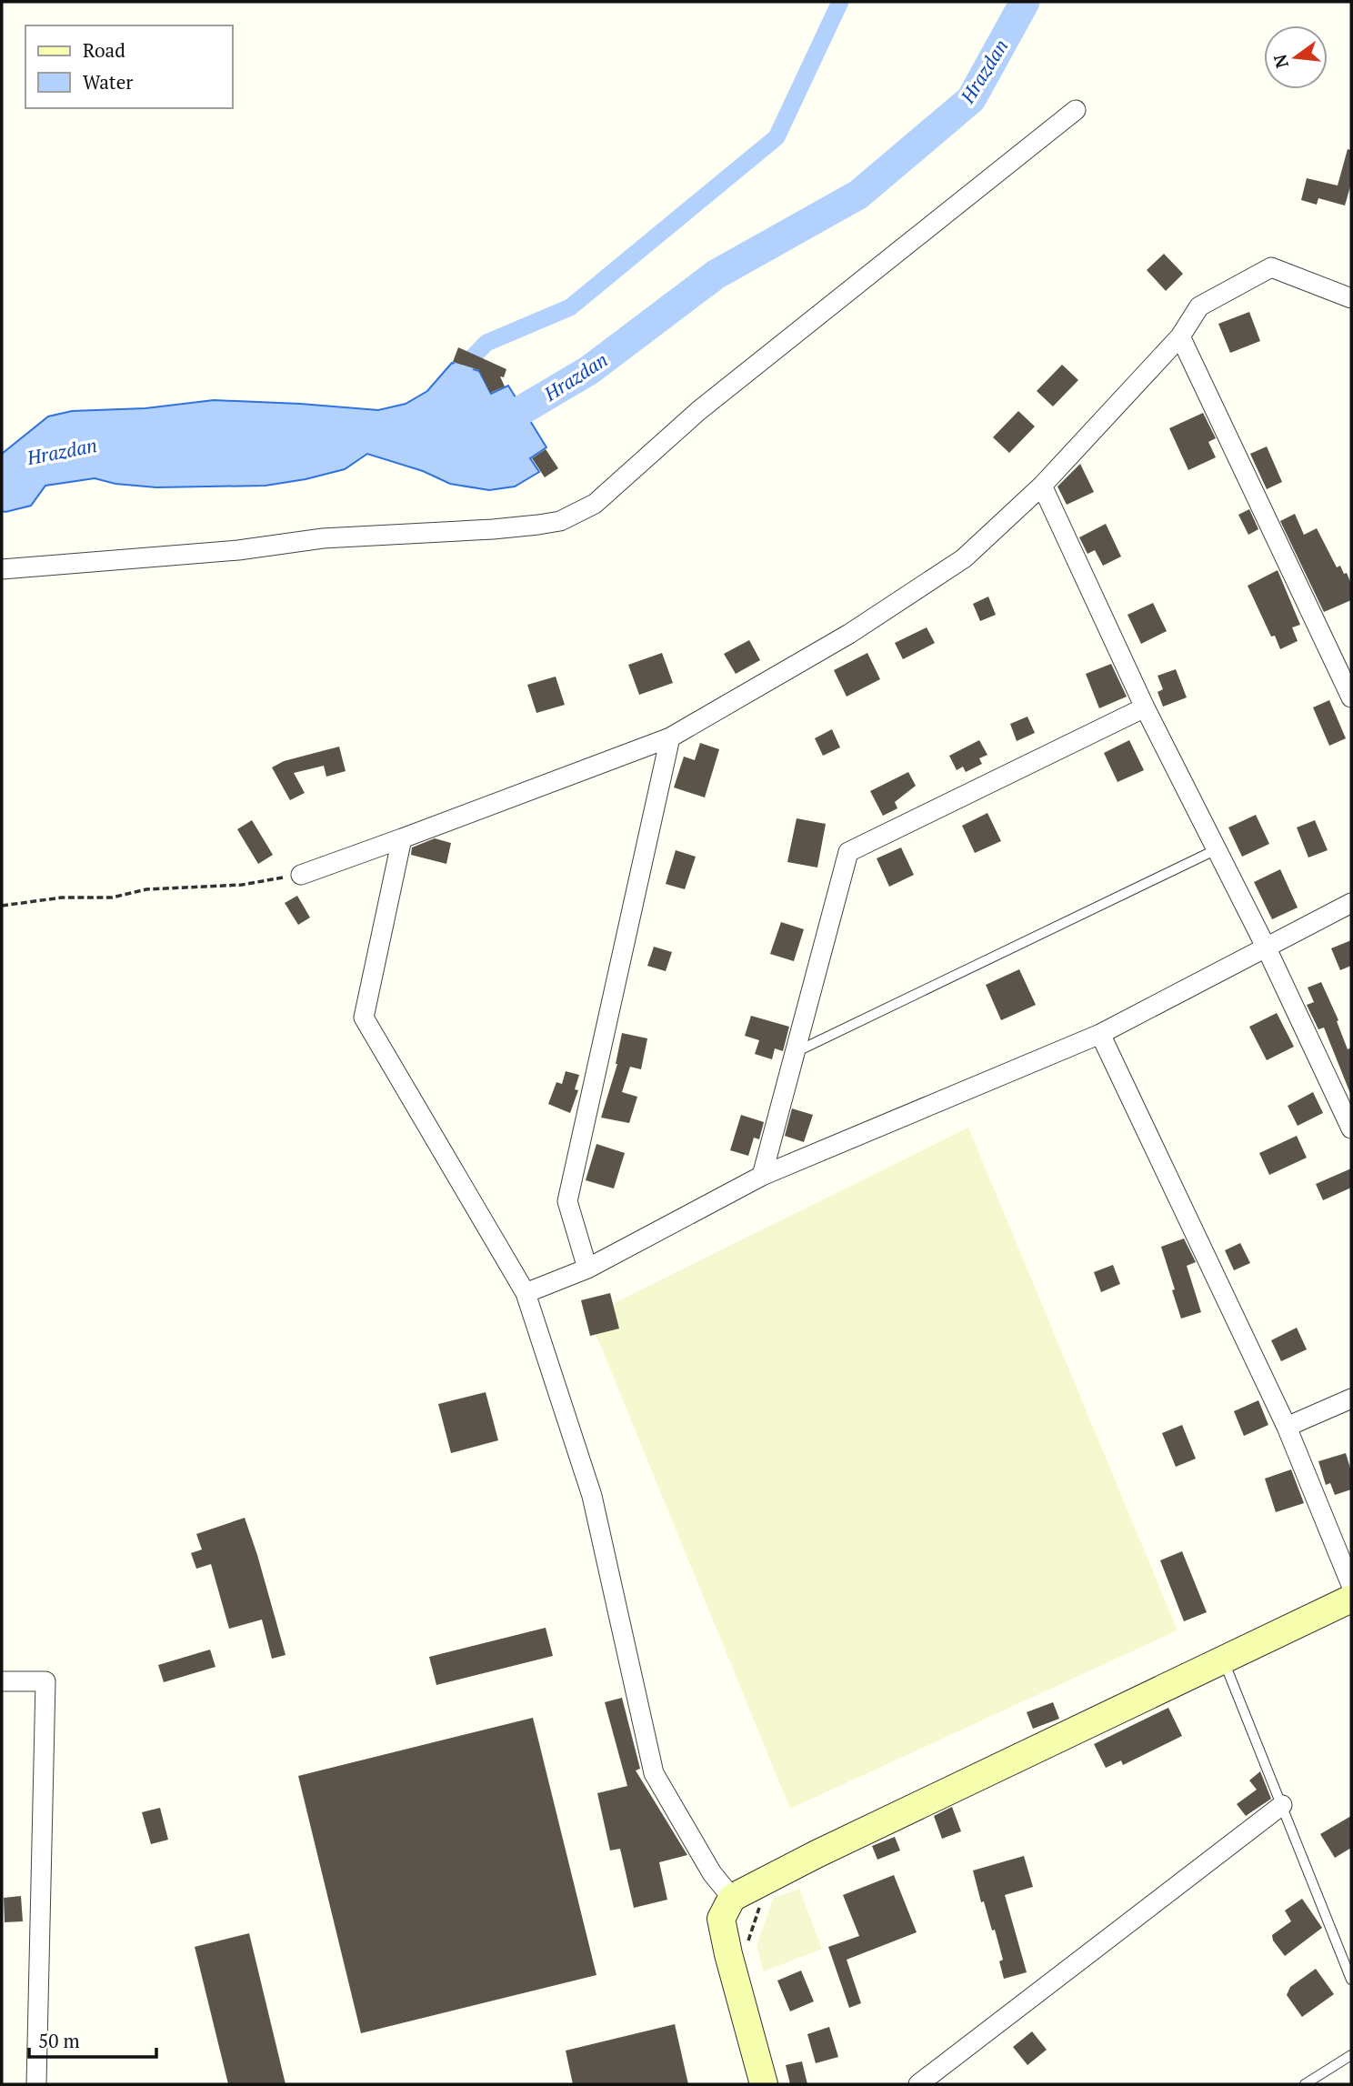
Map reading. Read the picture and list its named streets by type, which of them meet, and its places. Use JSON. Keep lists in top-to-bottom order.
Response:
{
  "water": ["Hrazdan"],
  "legend": ["Road", "Water"],
  "scale_bar": "50 m",
  "north": "left"
}
